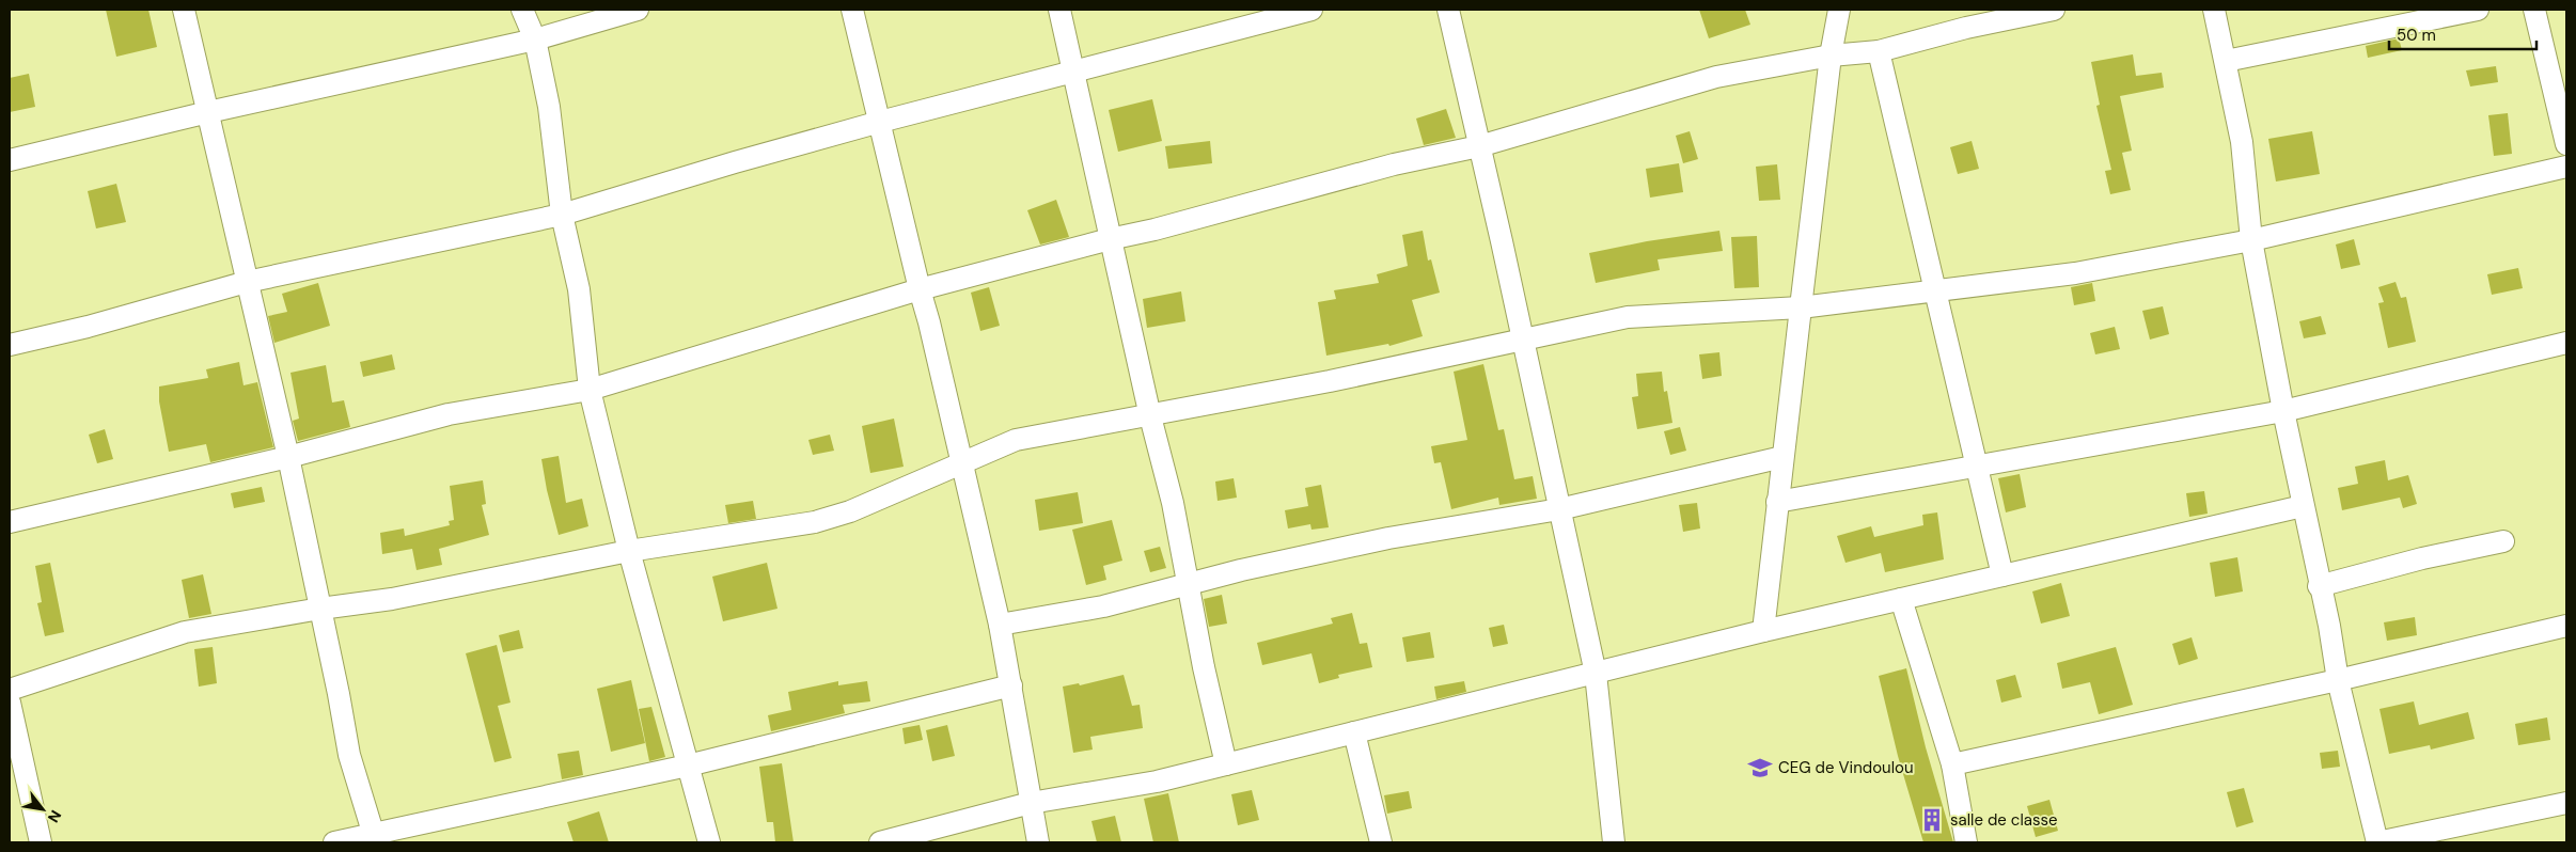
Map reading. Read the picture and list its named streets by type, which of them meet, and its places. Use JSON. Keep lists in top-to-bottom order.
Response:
{
  "places": {
    "school or university": ["CEG de Vindoulou"],
    "building": ["salle de classe"]
  },
  "scale_bar": "50 m",
  "north": "bottom right"
}
